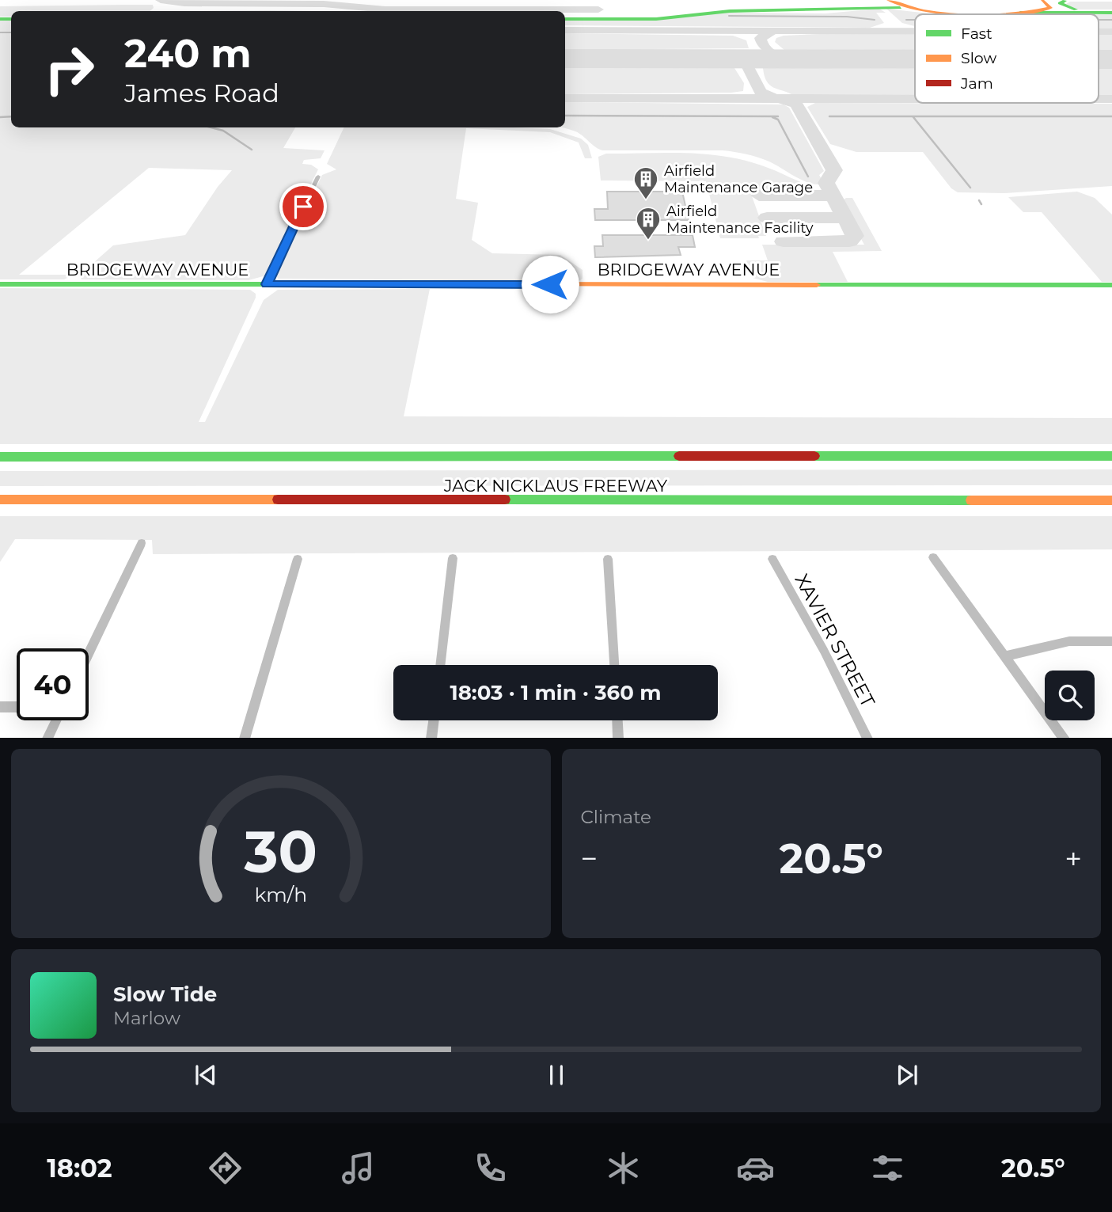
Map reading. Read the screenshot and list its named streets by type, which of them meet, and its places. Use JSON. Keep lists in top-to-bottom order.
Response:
{
  "streets": {
    "main road": ["BRIDGEWAY AVENUE", "JACK NICKLAUS FREEWAY"],
    "street": ["XAVIER STREET"]
  },
  "places": {
    "building": ["Airfield Maintenance Garage", "Airfield Maintenance Facility"]
  },
  "legend": ["Fast", "Slow", "Jam"],
  "page": {
    "turn": ["240 m", "James Road"],
    "limit": "40",
    "trip": "18:03 · 1 min · 360 m",
    "tile": "Climate",
    "heat": ["−", "20.5°", "+"],
    "song": ["Slow Tide", "Marlow"],
    "tabs": ["18:02", "20.5°"],
    "gauge": ["30", "km/h"]
  }
}
